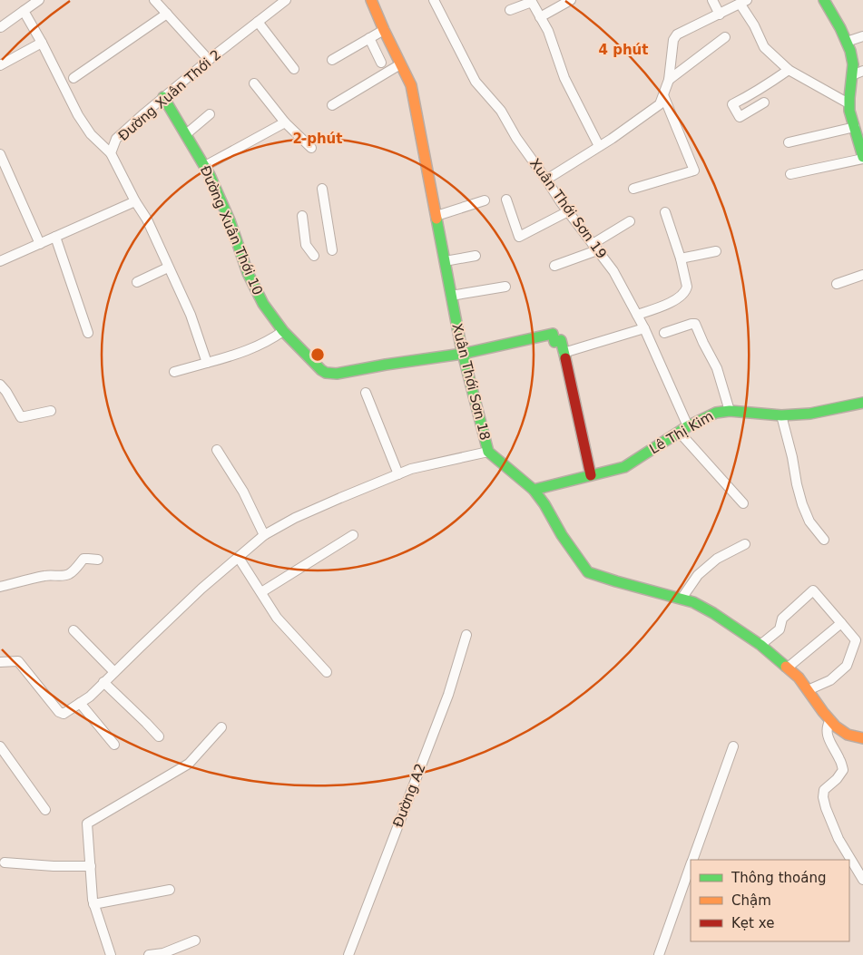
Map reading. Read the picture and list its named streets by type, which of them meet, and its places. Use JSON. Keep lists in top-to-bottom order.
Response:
{
  "streets": {
    "street": [
      "Đường Xuân Thới 2",
      "Xuân Thới Sơn 19",
      "Đường Xuân Thới 10",
      "Xuân Thới Sơn 18",
      "Lê Thị Kim",
      "Đường A2"
    ]
  },
  "crossings": [
    ["Đường Xuân Thới 2", "Đường Xuân Thới 10"],
    ["Xuân Thới Sơn 19", "Lê Thị Kim"],
    ["Đường Xuân Thới 10", "Xuân Thới Sơn 18"],
    ["Xuân Thới Sơn 18", "Lê Thị Kim"]
  ],
  "legend": ["Thông thoáng", "Chậm", "Kẹt xe"],
  "rings": ["4 phút", "2 phút"]
}
